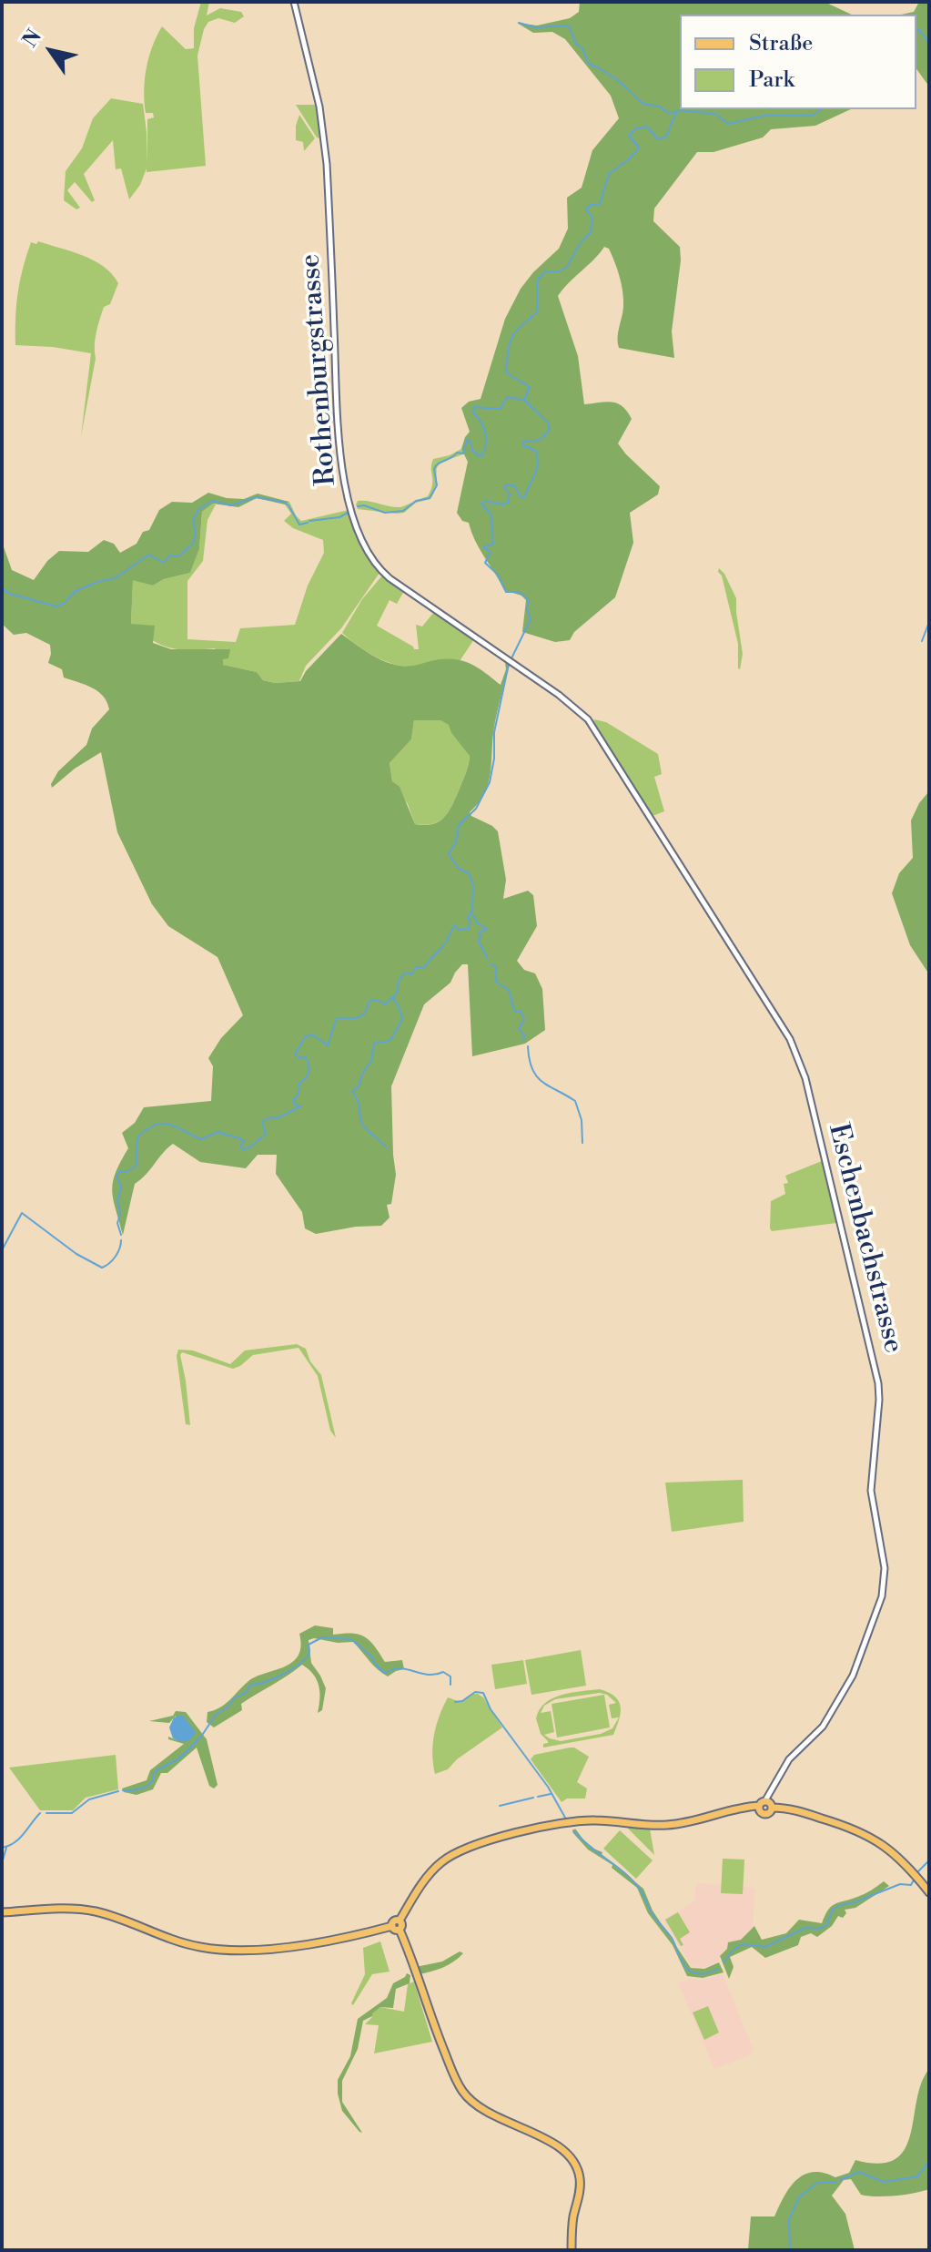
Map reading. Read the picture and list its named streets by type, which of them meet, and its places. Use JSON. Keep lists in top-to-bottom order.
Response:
{
  "streets": {
    "street": ["Rothenburgstrasse", "Eschenbachstrasse"]
  },
  "crossings": [
    ["Rothenburgstrasse", "Eschenbachstrasse"]
  ],
  "legend": ["Straße", "Park"],
  "north": "top left"
}
